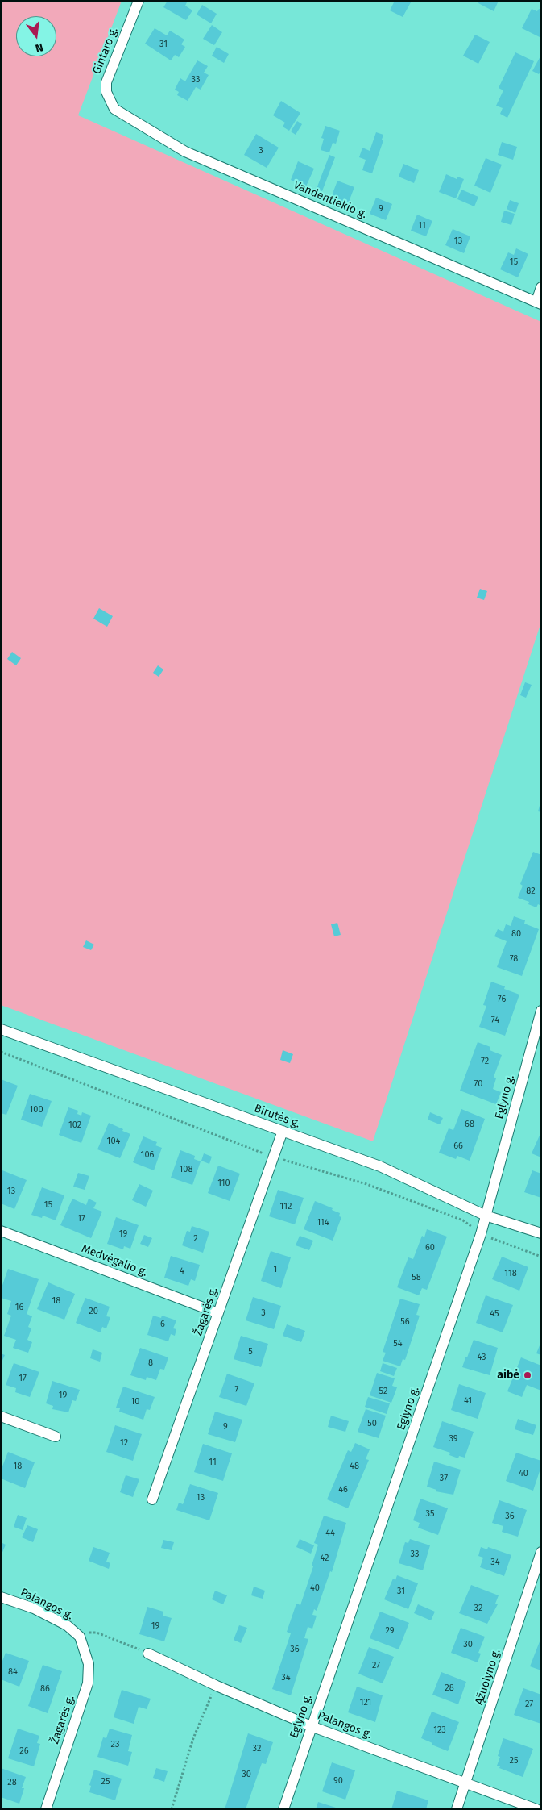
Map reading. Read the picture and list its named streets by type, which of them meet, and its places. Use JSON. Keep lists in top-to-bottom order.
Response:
{
  "streets": {
    "street": [
      "Gintaro g.",
      "Vandentiekio g.",
      "Eglyno g.",
      "Birutės g.",
      "Medvėgalio g.",
      "Žagarės g.",
      "Palangos g.",
      "Ąžuolyno g."
    ]
  },
  "crossings": [
    ["Gintaro g.", "Vandentiekio g."],
    ["Eglyno g.", "Birutės g."],
    ["Eglyno g.", "Palangos g."],
    ["Birutės g.", "Žagarės g."],
    ["Medvėgalio g.", "Žagarės g."],
    ["Žagarės g.", "Palangos g."],
    ["Palangos g.", "Ąžuolyno g."]
  ],
  "places": ["aibė"],
  "house_numbers": [
    "31",
    "33",
    "3",
    "9",
    "11",
    "13",
    "15",
    "82",
    "80",
    "78",
    "76",
    "74",
    "72",
    "70",
    "100",
    "68",
    "102",
    "104",
    "66",
    "106",
    "108",
    "110",
    "13",
    "15",
    "112",
    "17",
    "114",
    "19",
    "2",
    "60",
    "1",
    "4",
    "118",
    "58",
    "18",
    "16",
    "20",
    "3",
    "45",
    "56",
    "6",
    "54",
    "5",
    "43",
    "8",
    "17",
    "7",
    "52",
    "19",
    "41",
    "10",
    "50",
    "9",
    "39",
    "12",
    "11",
    "18",
    "48",
    "40",
    "37",
    "46",
    "13",
    "35",
    "36",
    "44",
    "33",
    "42",
    "34",
    "40",
    "31",
    "32",
    "19",
    "29",
    "30",
    "36",
    "27",
    "84",
    "34",
    "28",
    "86",
    "121",
    "27",
    "123",
    "23",
    "32",
    "26",
    "25",
    "30",
    "90",
    "25",
    "28"
  ],
  "north": "bottom"
}
